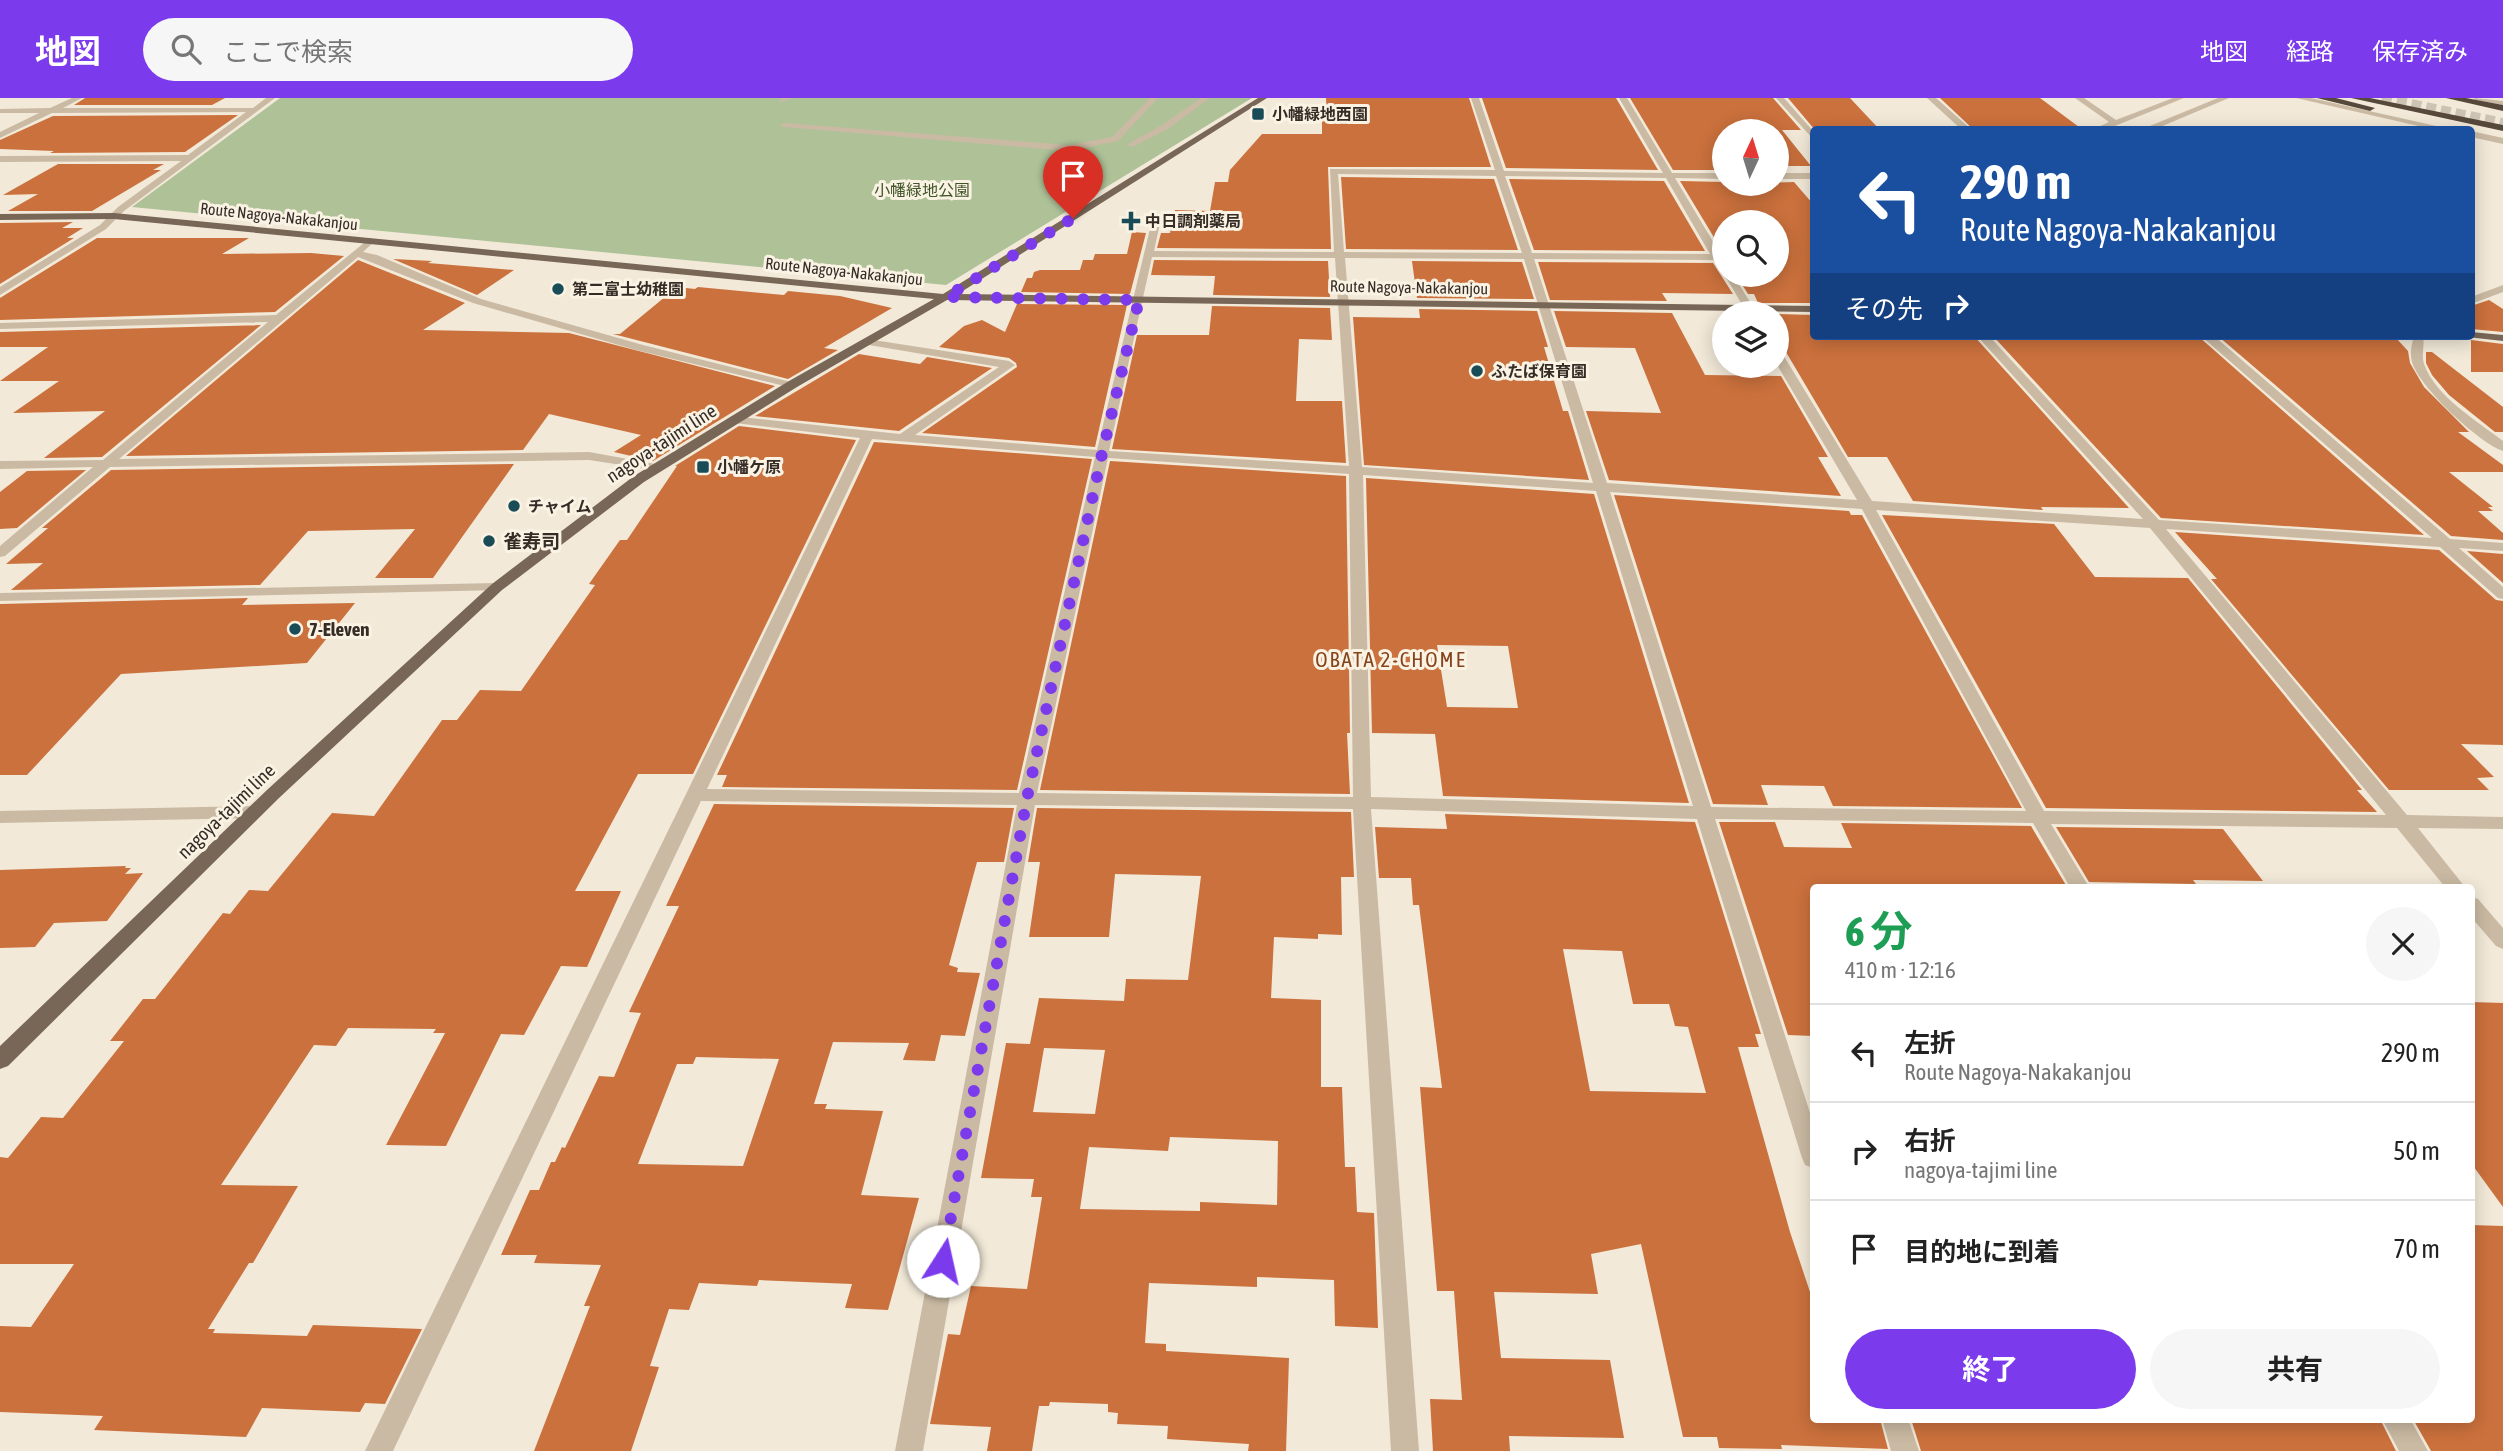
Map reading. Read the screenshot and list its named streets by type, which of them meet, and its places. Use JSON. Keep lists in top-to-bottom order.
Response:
{
  "streets": {
    "main road": ["Route Nagoya-Nakakanjou", "nagoya-tajimi line"]
  },
  "crossings": [
    ["Route Nagoya-Nakakanjou", "nagoya-tajimi line"]
  ],
  "districts": ["OBATA 2-CHOME"],
  "parks": ["小幡緑地公園"],
  "places": {
    "transit": ["小幡緑地西園", "小幡ケ原"],
    "health": ["中日調剤薬局"],
    "other": [
      "第二富士幼稚園",
      "ふたば保育園",
      "チャイム",
      "雀寿司",
      "7-Eleven"
    ]
  },
  "north": "top",
  "page": {
    "header": "地図",
    "search": "ここで検索",
    "nav": ["地図", "経路", "保存済み"],
    "turn": ["290 m", "Route Nagoya-Nakakanjou"],
    "then": "その先",
    "heading": ["6 分", "410 m · 12:16"],
    "list": [
      {
        "name": "左折",
        "note": "Route Nagoya-Nakakanjou",
        "value": "290 m"
      },
      {
        "name": "右折",
        "note": "nagoya-tajimi line",
        "value": "50 m"
      },
      {
        "name": "目的地に到着",
        "value": "70 m"
      }
    ],
    "buttons": ["終了", "共有"]
  }
}
